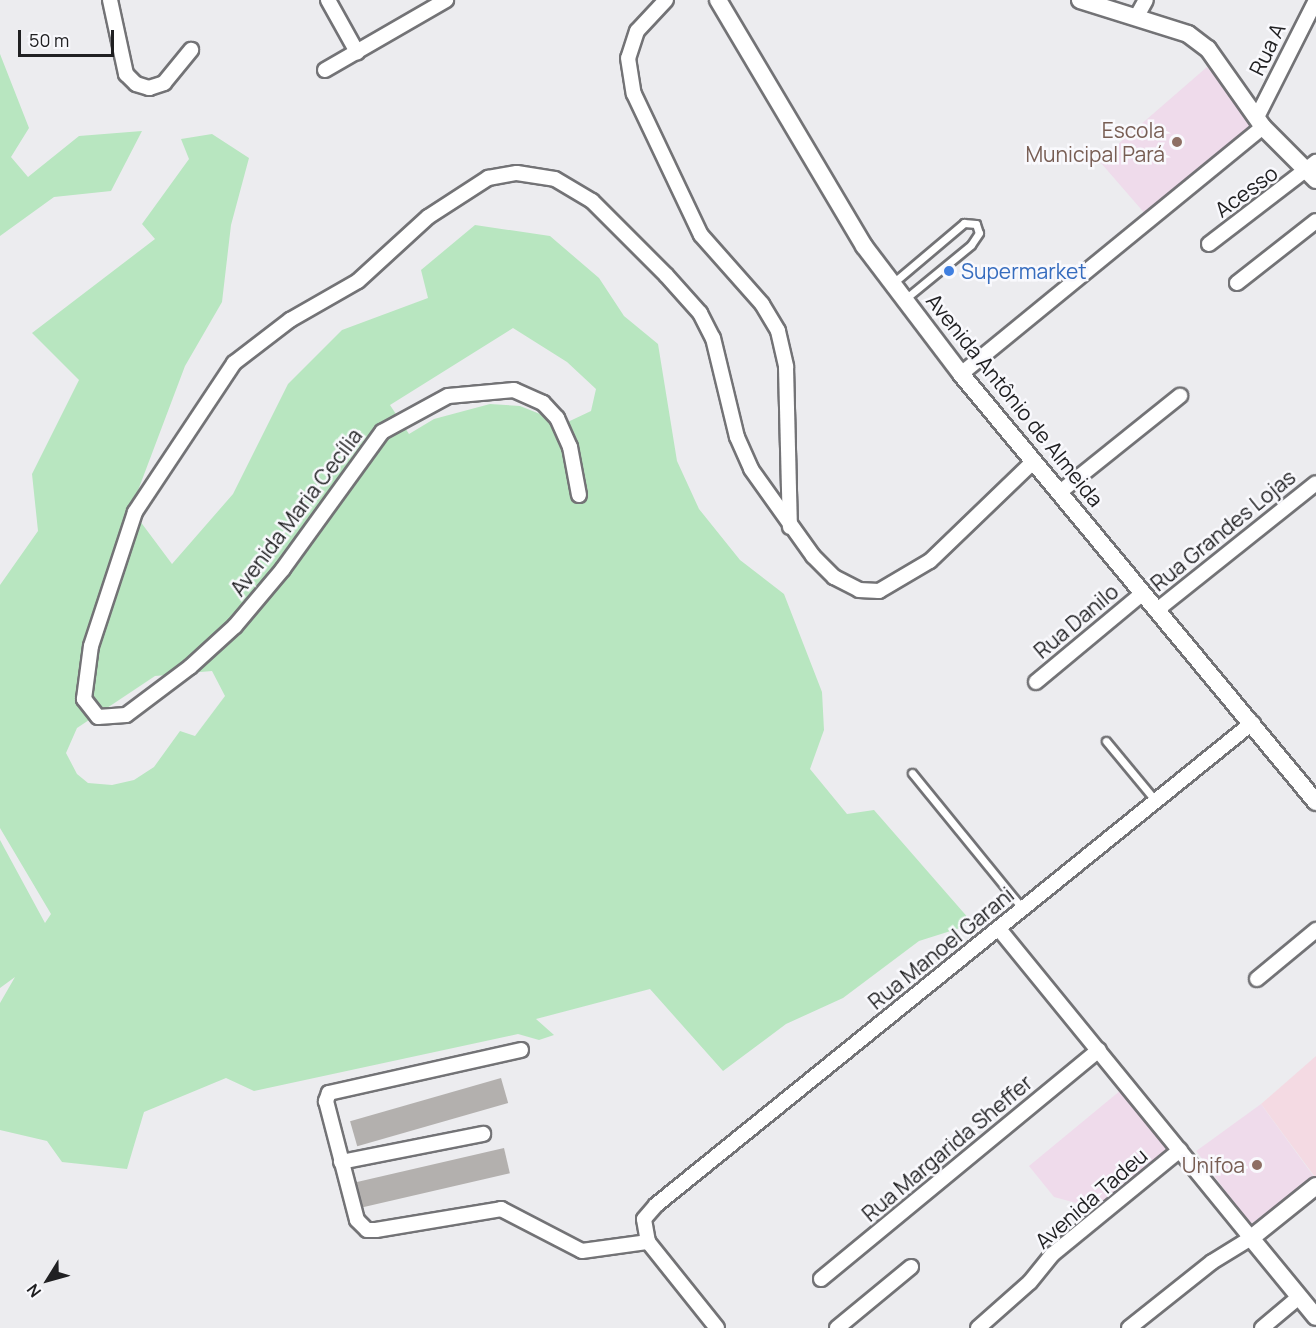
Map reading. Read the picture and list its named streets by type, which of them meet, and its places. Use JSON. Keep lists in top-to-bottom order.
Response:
{
  "streets": {
    "street": [
      "Rua A",
      "Acesso",
      "Avenida Antônio de Almeida",
      "Avenida Maria Cecília",
      "Rua Grandes Lojas",
      "Rua Danilo",
      "Rua Manoel Garani",
      "Rua Margarida Sheffer",
      "Avenida Tadeu"
    ]
  },
  "crossings": [
    ["Avenida Antônio de Almeida", "Avenida Maria Cecília"],
    ["Avenida Antônio de Almeida", "Rua Grandes Lojas"],
    ["Avenida Antônio de Almeida", "Rua Danilo"],
    ["Avenida Antônio de Almeida", "Rua Manoel Garani"]
  ],
  "places": ["Escola Municipal Pará", "Supermarket", "Unifoa"],
  "scale_bar": "50 m",
  "north": "bottom left"
}
